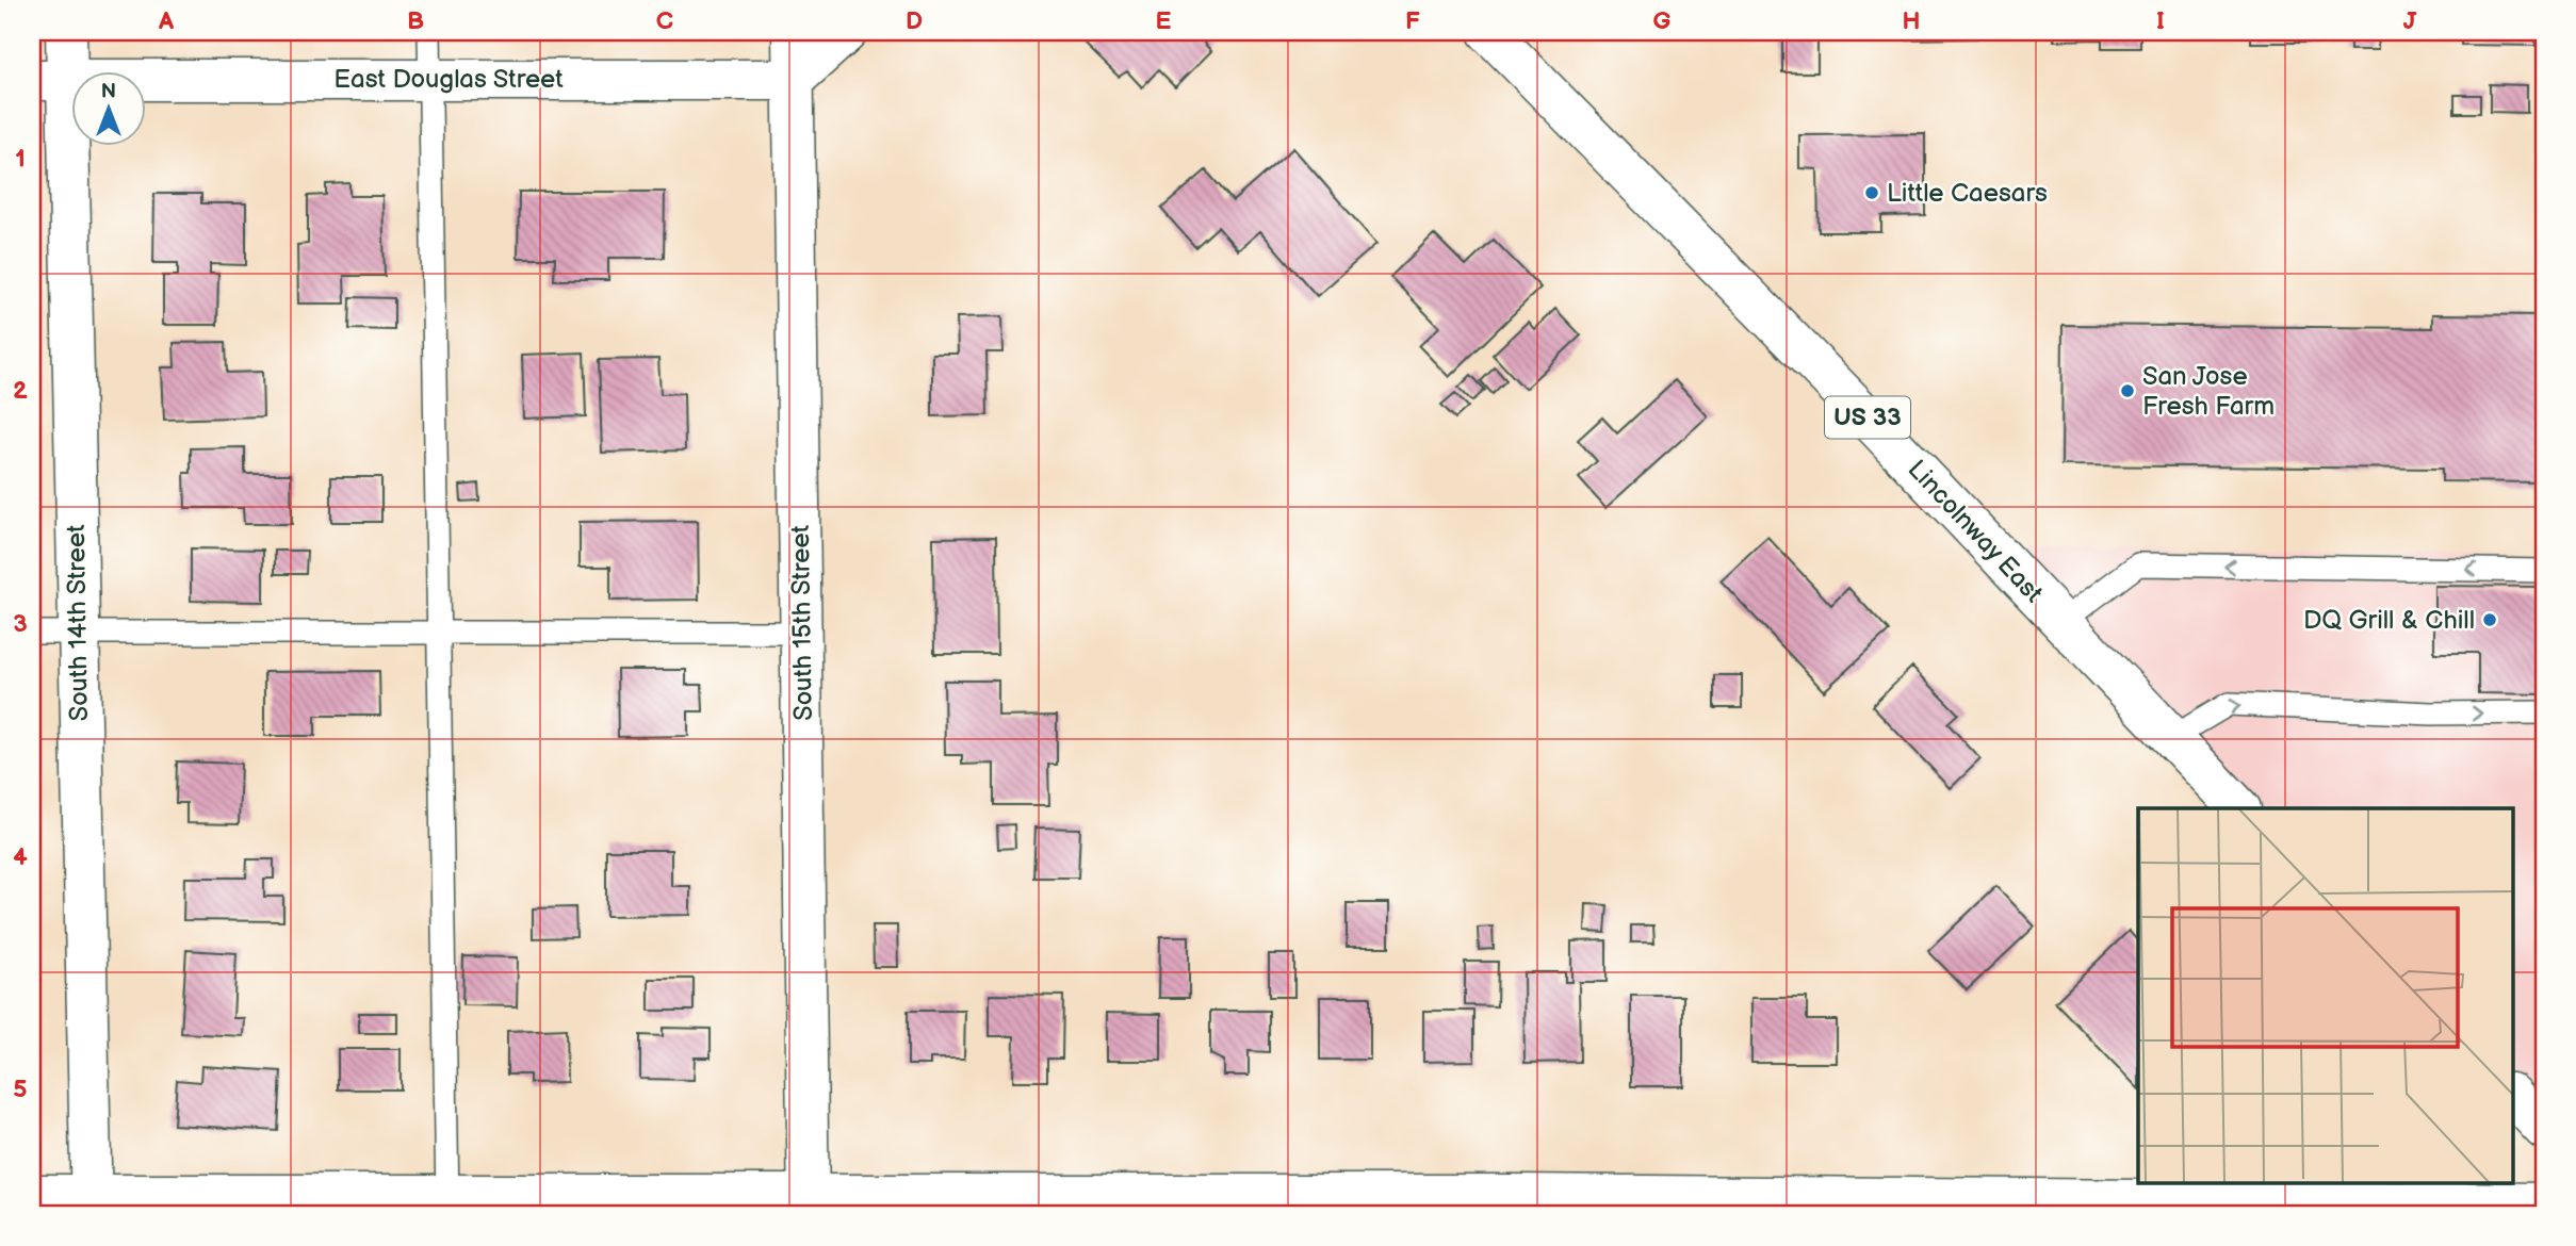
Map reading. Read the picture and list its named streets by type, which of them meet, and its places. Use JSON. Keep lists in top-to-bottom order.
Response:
{
  "streets": {
    "main road": [
      "East Douglas Street",
      "US 33",
      "Lincolnway East",
      "South 14th Street",
      "South 15th Street"
    ]
  },
  "crossings": [
    ["East Douglas Street", "South 14th Street"],
    ["East Douglas Street", "South 15th Street"]
  ],
  "places": ["Little Caesars", "San Jose Fresh Farm", "DQ Grill & Chill"],
  "north": "top",
  "grid": {
    "columns": [
      "A",
      "B",
      "C",
      "D",
      "E",
      "F",
      "G",
      "H",
      "I",
      "J"
    ],
    "rows": [
      "1",
      "2",
      "3",
      "4",
      "5"
    ]
  }
}
